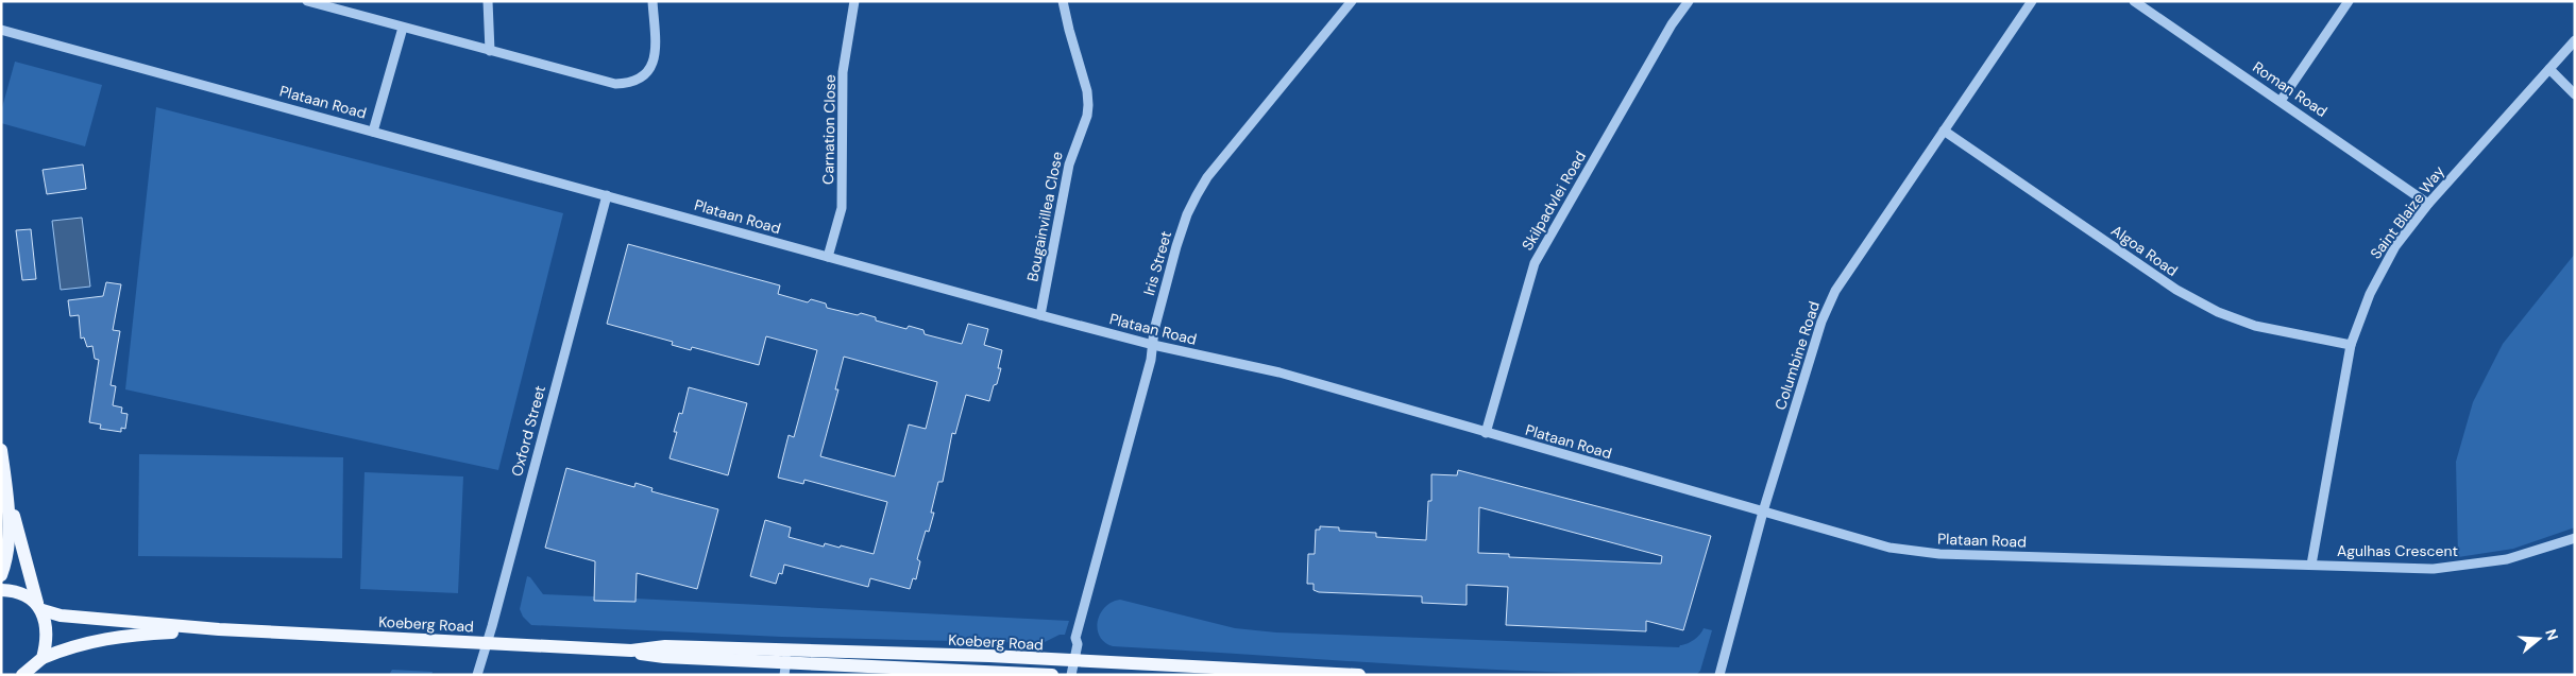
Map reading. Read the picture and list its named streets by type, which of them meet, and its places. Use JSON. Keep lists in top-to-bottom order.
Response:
{
  "streets": {
    "main road": ["Koeberg Road"],
    "street": [
      "Roman Road",
      "Plataan Road",
      "Carnation Close",
      "Skilpadvlei Road",
      "Saint Blaize Way",
      "Bougainvillea Close",
      "Algoa Road",
      "Iris Street",
      "Columbine Road",
      "Oxford Street",
      "Agulhas Crescent"
    ]
  },
  "crossings": [
    ["Roman Road", "Saint Blaize Way"],
    ["Plataan Road", "Carnation Close"],
    ["Plataan Road", "Skilpadvlei Road"],
    ["Plataan Road", "Saint Blaize Way"],
    ["Plataan Road", "Bougainvillea Close"],
    ["Plataan Road", "Iris Street"],
    ["Plataan Road", "Columbine Road"],
    ["Plataan Road", "Oxford Street"],
    ["Plataan Road", "Agulhas Crescent"],
    ["Saint Blaize Way", "Algoa Road"],
    ["Saint Blaize Way", "Agulhas Crescent"],
    ["Algoa Road", "Columbine Road"],
    ["Iris Street", "Koeberg Road"],
    ["Oxford Street", "Koeberg Road"]
  ],
  "north": "right"
}
